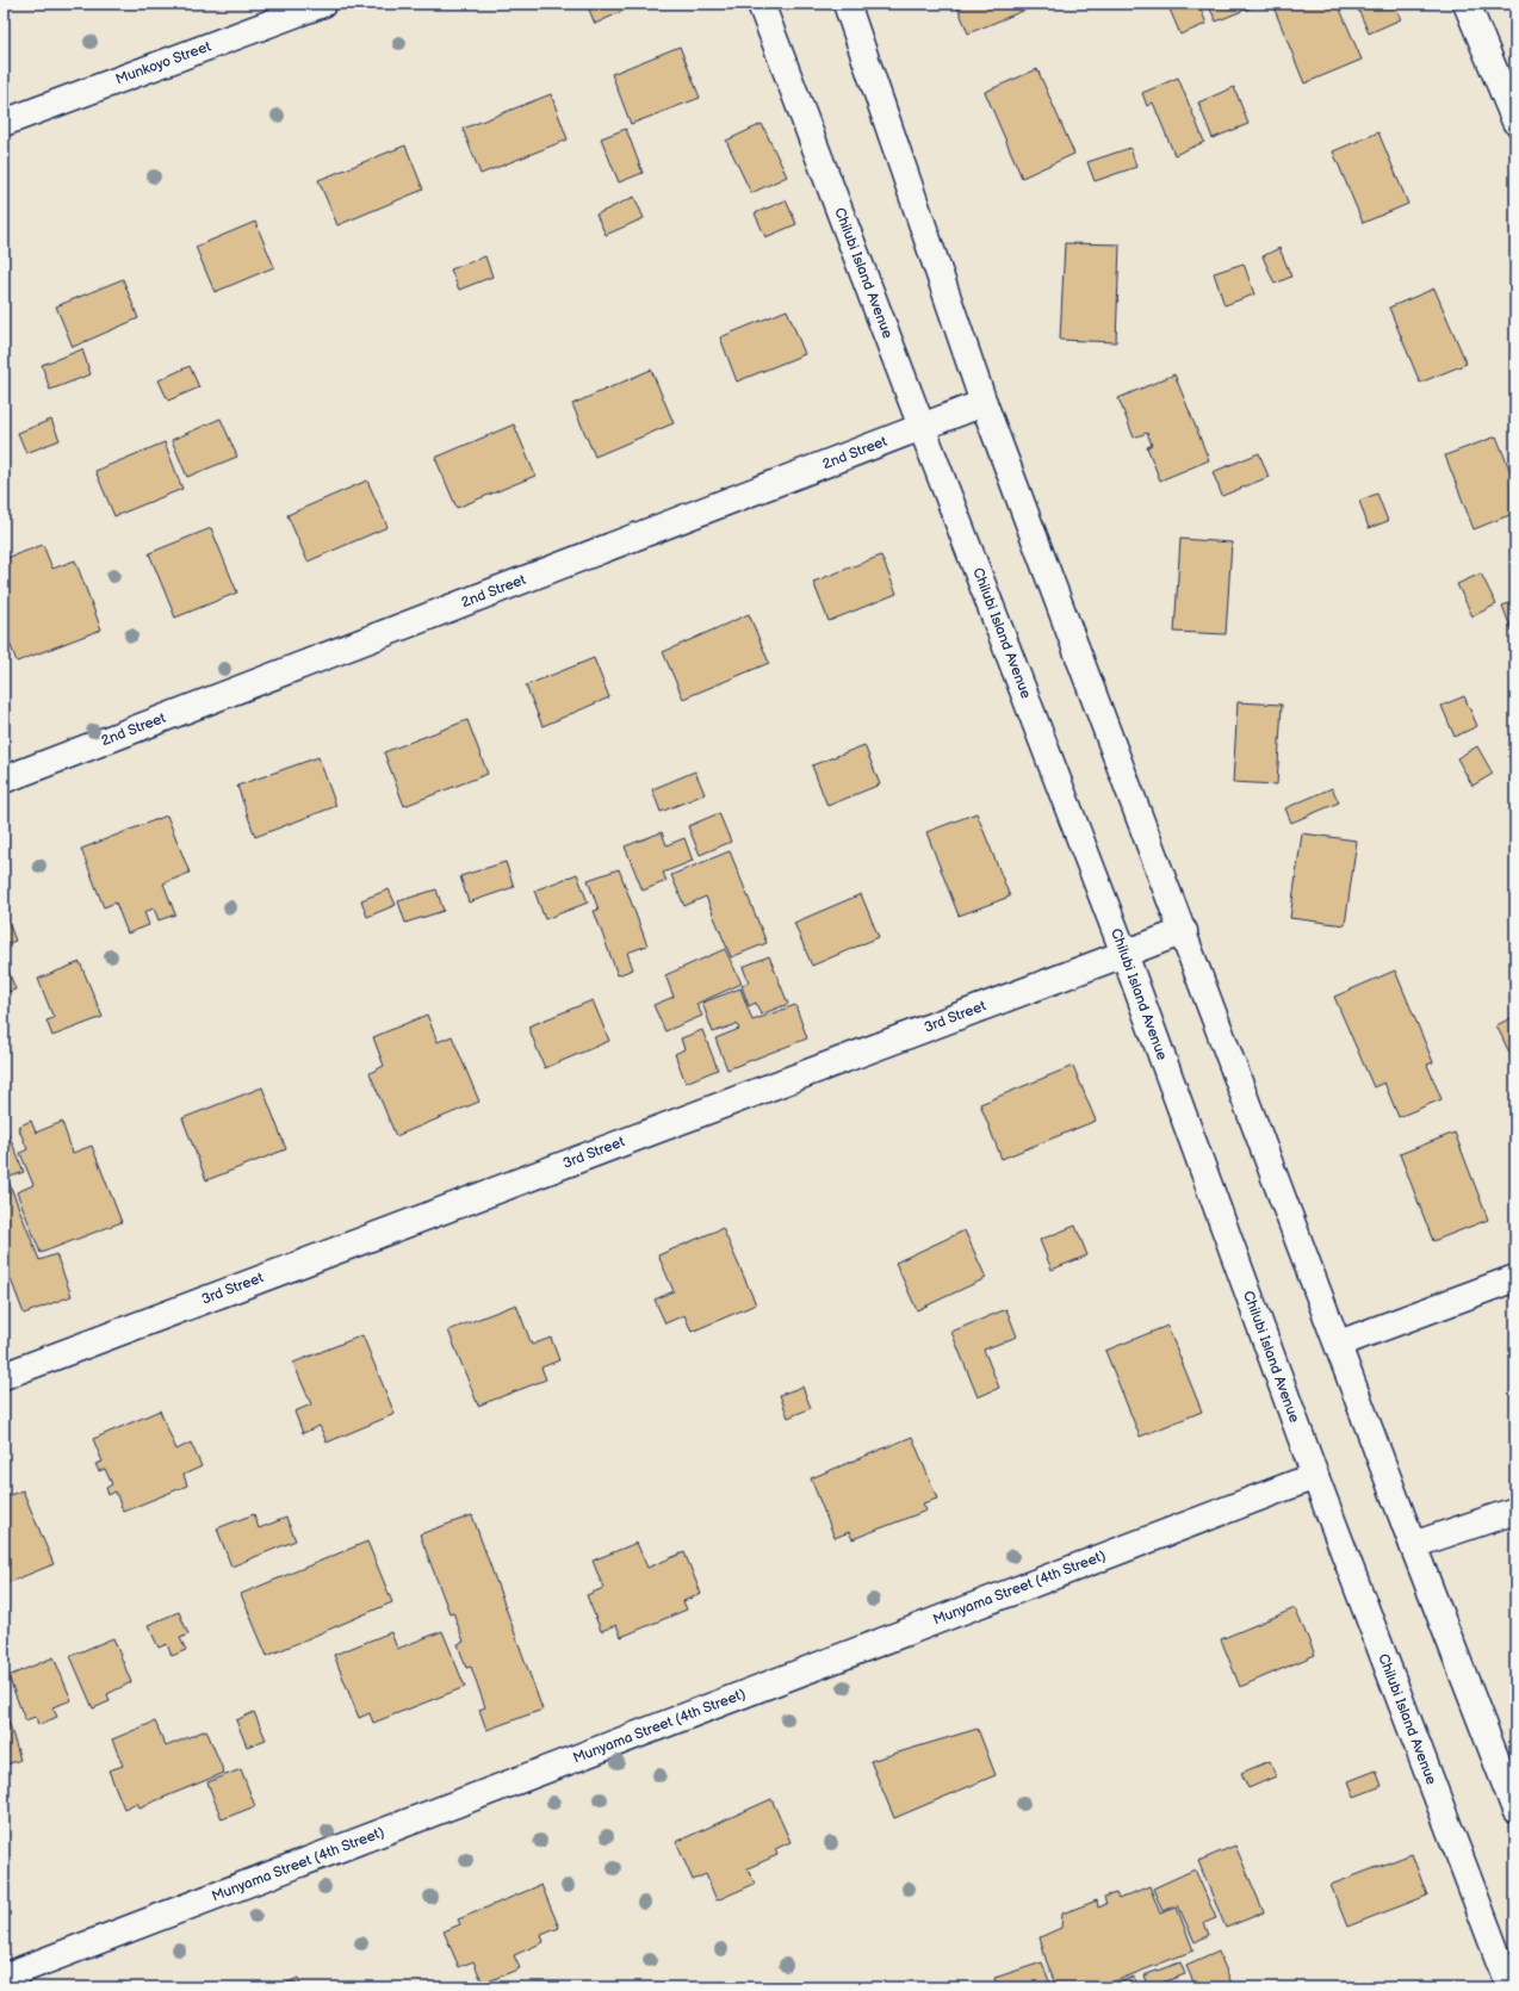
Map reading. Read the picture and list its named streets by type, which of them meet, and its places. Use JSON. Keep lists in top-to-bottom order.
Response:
{
  "streets": {
    "street": [
      "Munkoyo Street",
      "Chilubi Island Avenue",
      "2nd Street",
      "3rd Street",
      "Munyama Street (4th Street)"
    ]
  },
  "crossings": [
    ["Chilubi Island Avenue", "2nd Street"],
    ["Chilubi Island Avenue", "3rd Street"],
    ["Chilubi Island Avenue", "Munyama Street (4th Street)"]
  ]
}
